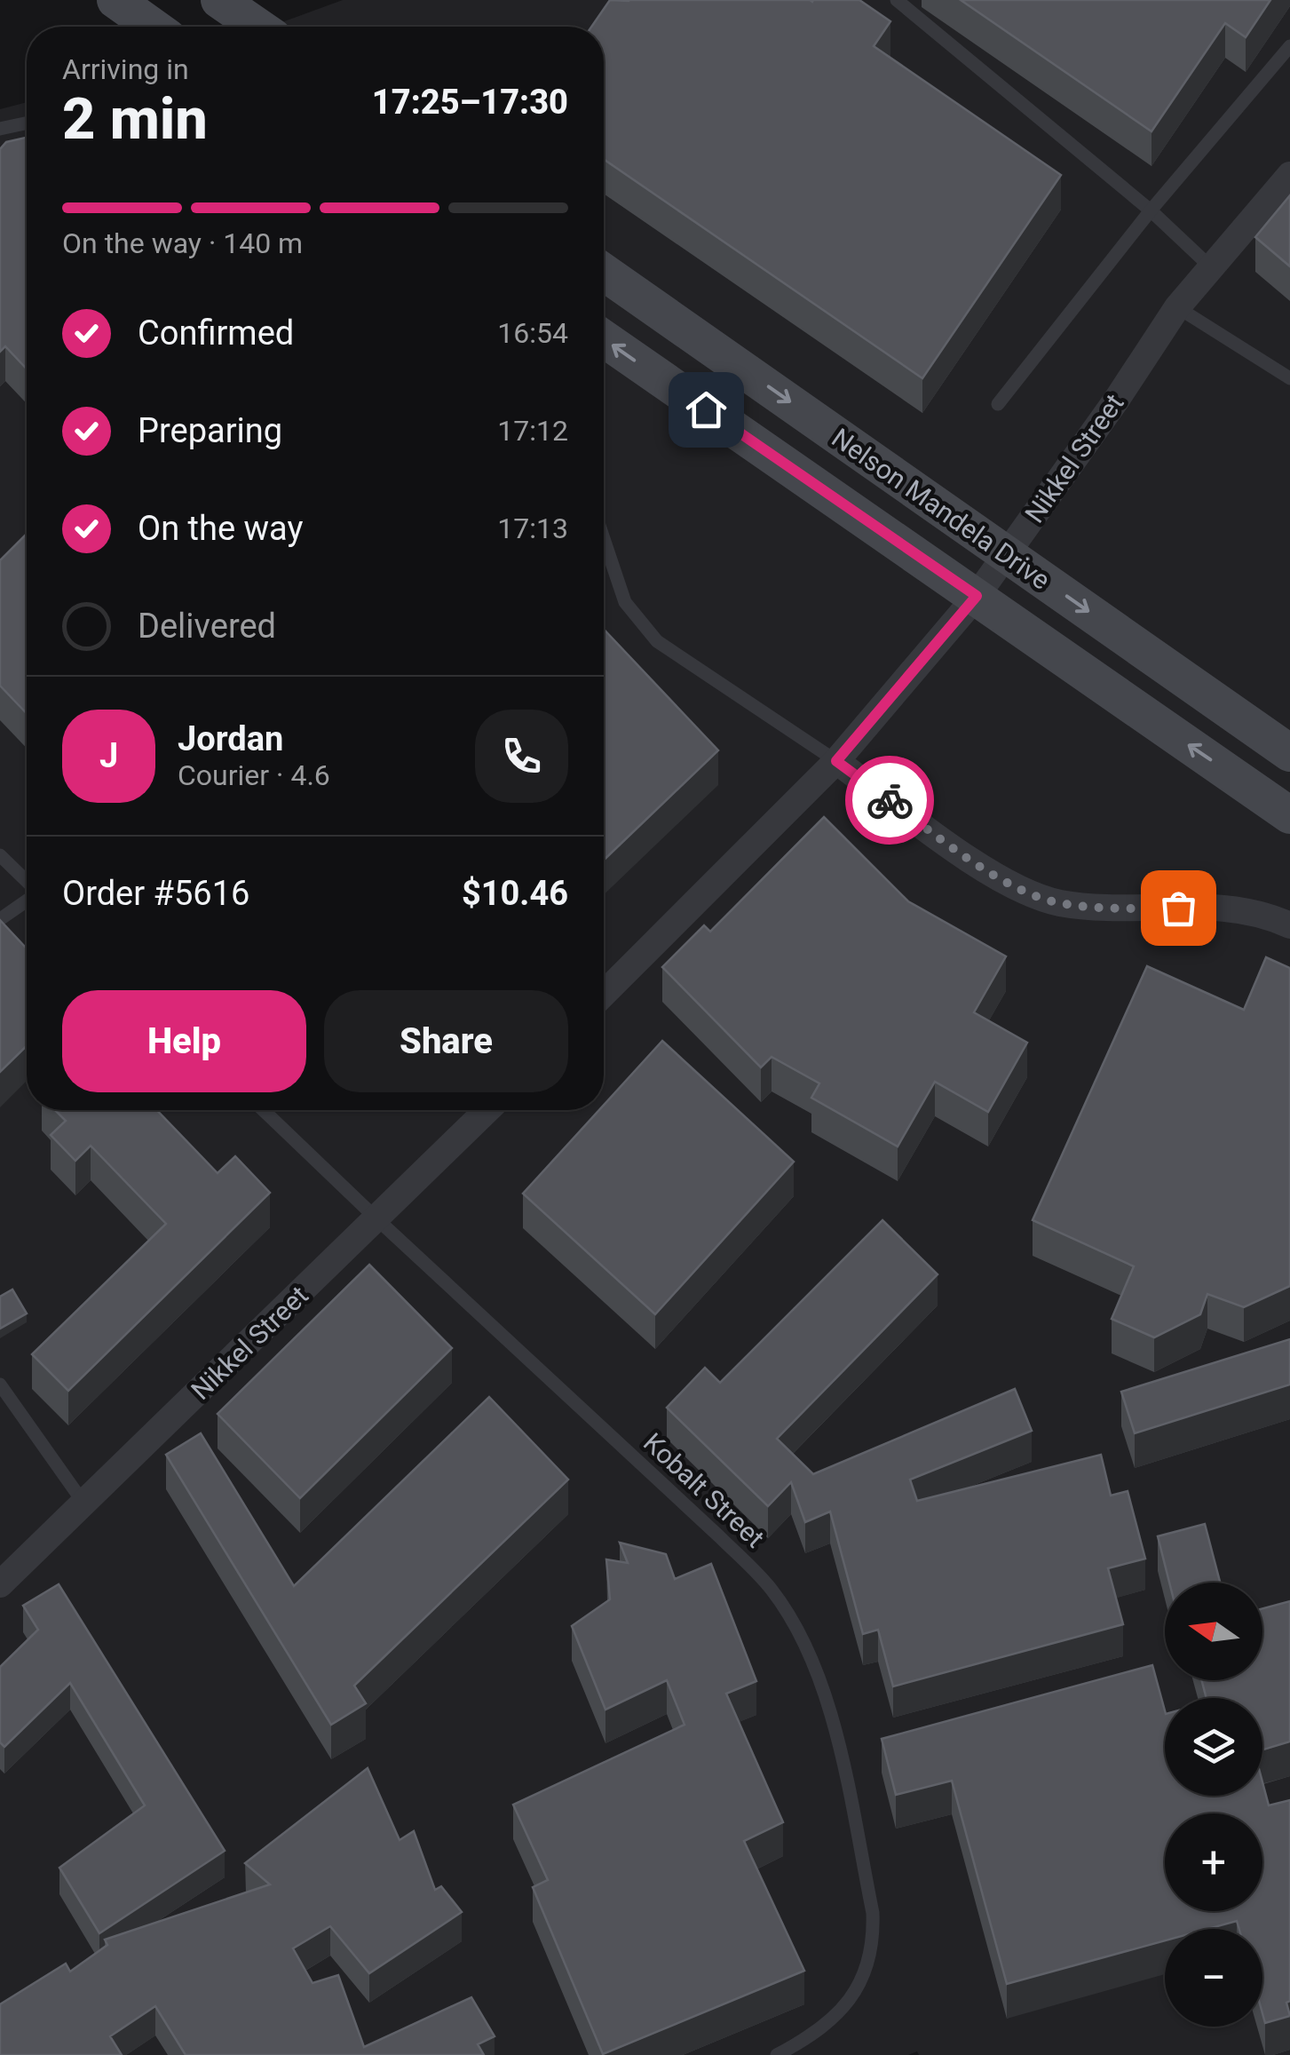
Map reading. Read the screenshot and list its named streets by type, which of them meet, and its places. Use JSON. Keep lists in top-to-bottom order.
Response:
{
  "streets": {
    "main road": ["Nelson Mandela Drive"],
    "street": ["Nikkel Street"],
    "lane": ["Kobalt Street"]
  },
  "crossings": [
    ["Nikkel Street", "Nelson Mandela Drive"],
    ["Nikkel Street", "Kobalt Street"]
  ],
  "north": "left",
  "page": {
    "heading": ["2 min", "Arriving in", "17:25–17:30"],
    "panel": [
      "Jordan",
      "Courier · 4.6",
      "Order #5616",
      "$10.46"
    ],
    "bar": "On the way · 140 m",
    "list": [
      ["Confirmed", "16:54"],
      ["Preparing", "17:12"],
      ["On the way", "17:13"],
      "Delivered"
    ],
    "round": "J",
    "buttons": ["Help", "Share"],
    "map_buttons": ["+", "−"]
  }
}
